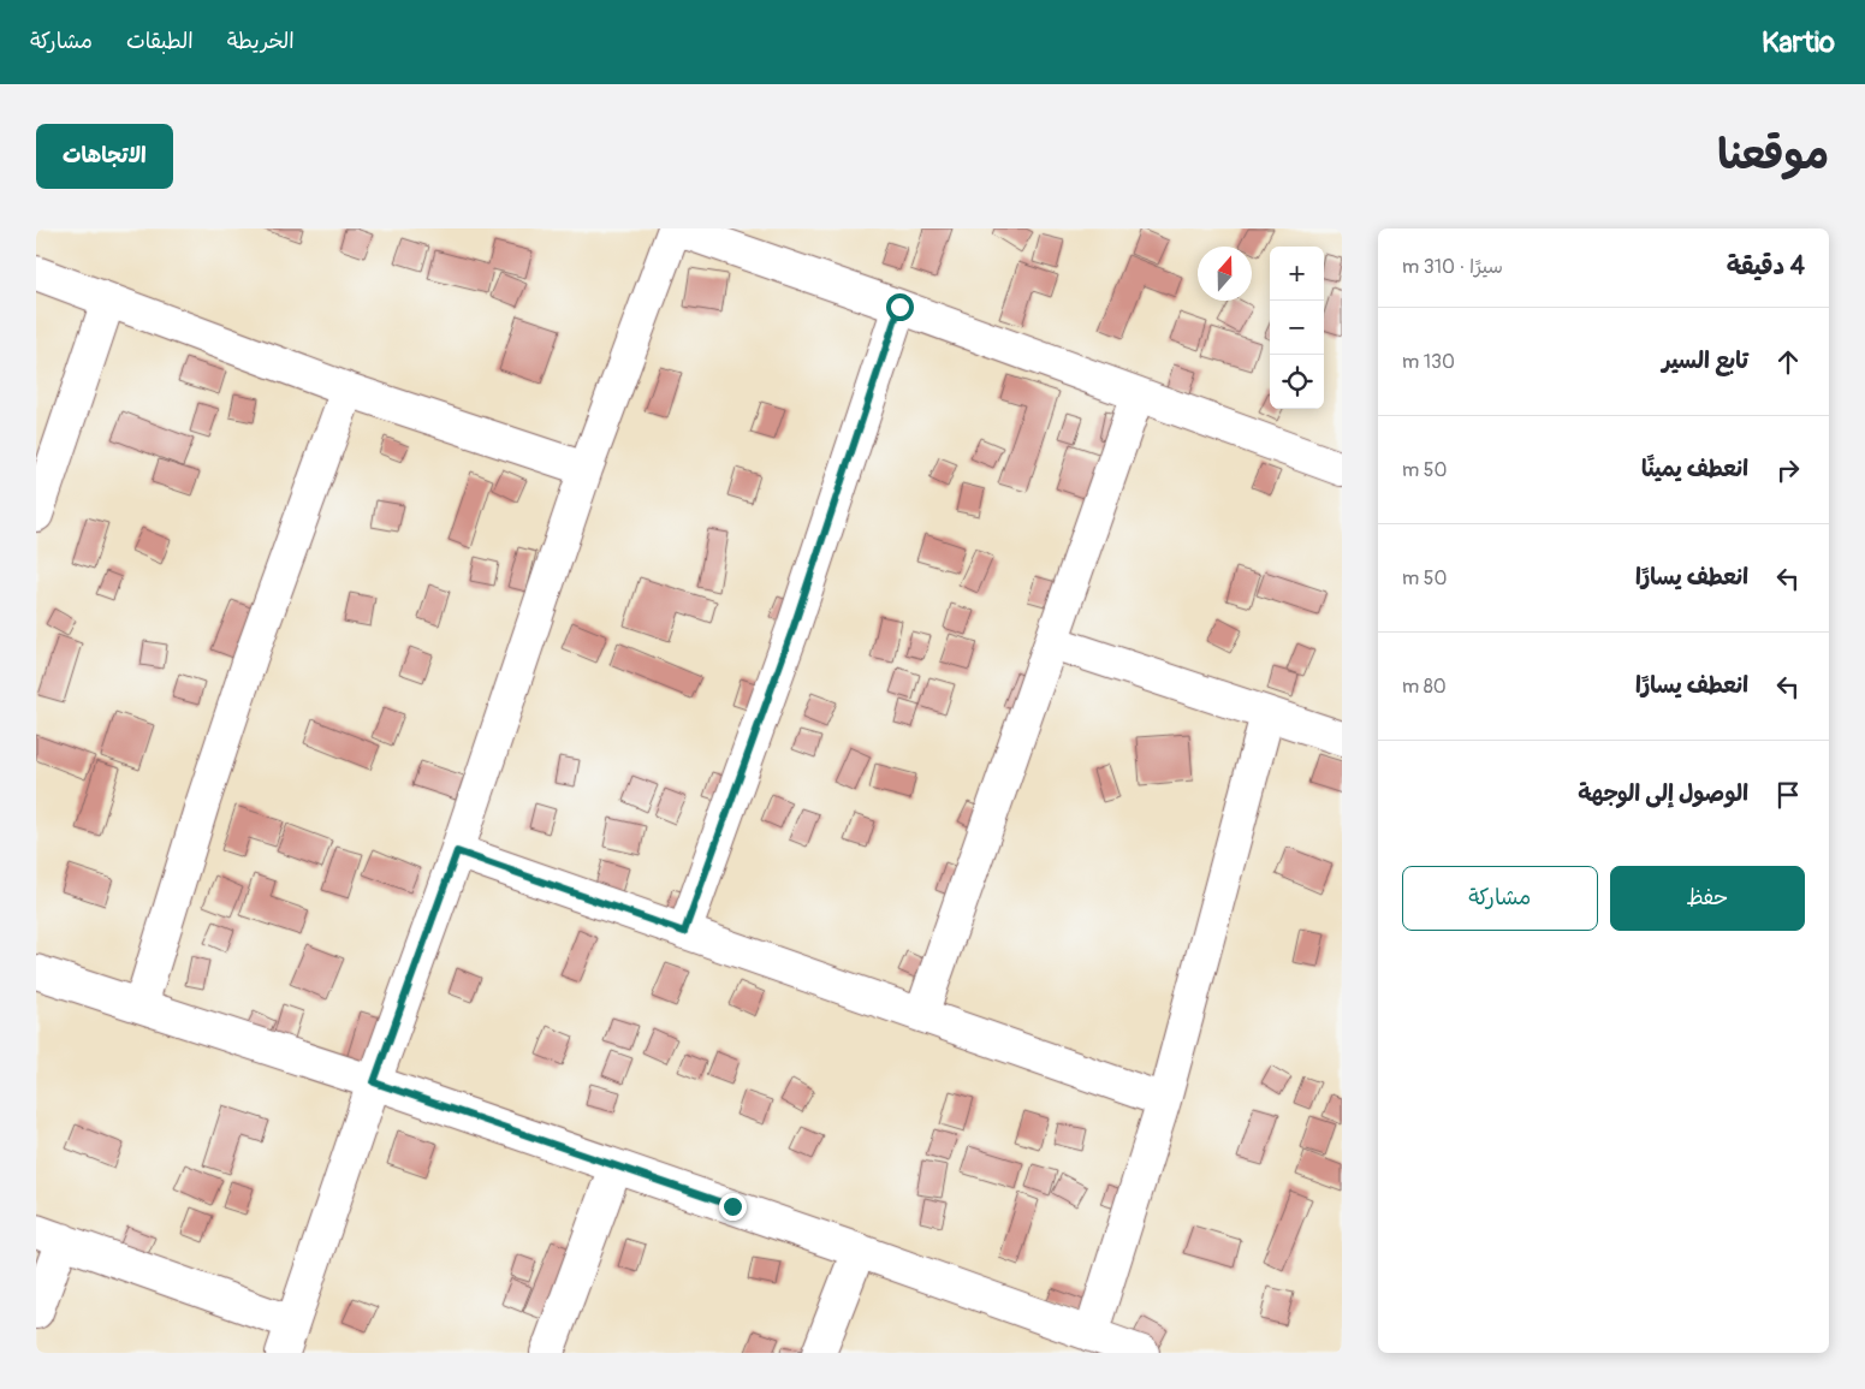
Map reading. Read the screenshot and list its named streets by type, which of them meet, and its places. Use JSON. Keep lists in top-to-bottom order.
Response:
{
  "north": "top",
  "page": {
    "header": "Kartio",
    "nav": ["الخريطة", "الطبقات", "مشاركة"],
    "title": "موقعنا",
    "buttons": [
      "الاتجاهات",
      ["حفظ", "مشاركة"]
    ],
    "heading": ["4 دقيقة", "سيرًا · 310 m"],
    "map_buttons": ["+", "−"],
    "list": [
      ["تابع السير", "130 m"],
      ["انعطف يمينًا", "50 m"],
      ["انعطف يسارًا", "50 m"],
      ["انعطف يسارًا", "80 m"],
      "الوصول إلى الوجهة"
    ]
  }
}
